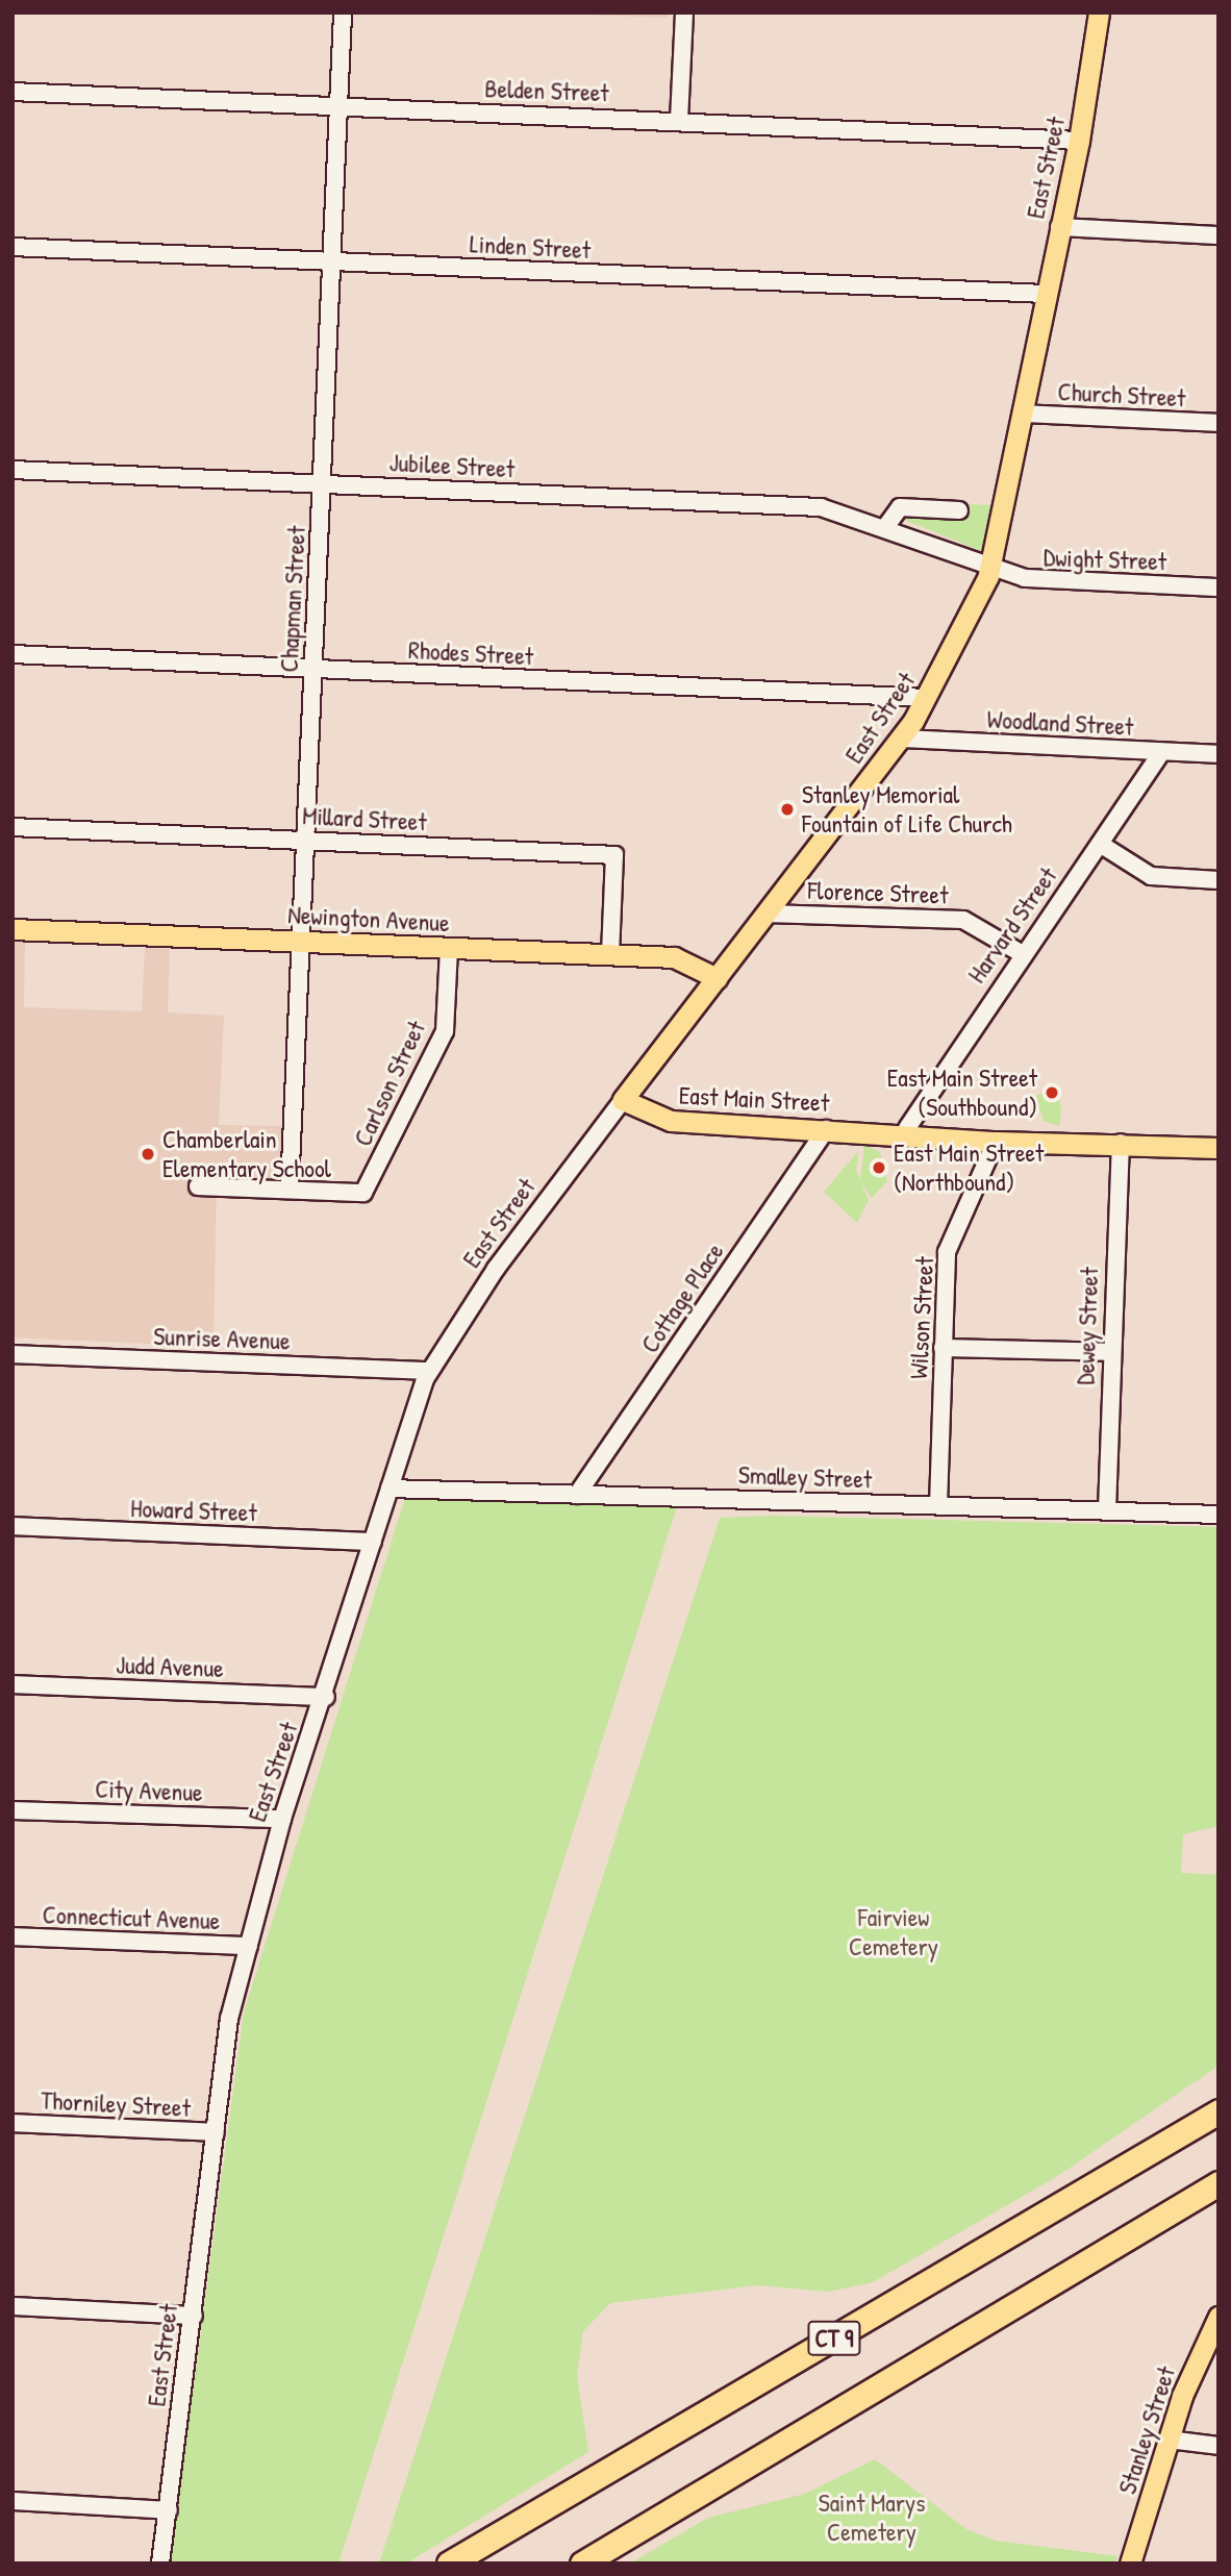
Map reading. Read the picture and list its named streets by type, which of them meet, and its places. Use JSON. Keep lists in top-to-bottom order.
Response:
{
  "streets": {
    "highway": ["CT 9"],
    "main road": [
      "East Street",
      "Newington Avenue",
      "East Main Street",
      "Stanley Street"
    ],
    "street": [
      "Belden Street",
      "Linden Street",
      "Church Street",
      "Jubilee Street",
      "Dwight Street",
      "Chapman Street",
      "Rhodes Street",
      "Woodland Street",
      "Millard Street",
      "Florence Street",
      "Harvard Street",
      "Carlson Street",
      "Cottage Place",
      "Wilson Street",
      "Dewey Street",
      "Sunrise Avenue",
      "Smalley Street",
      "Howard Street",
      "Judd Avenue",
      "City Avenue",
      "Connecticut Avenue",
      "Thorniley Street"
    ]
  },
  "crossings": [
    ["Belden Street", "East Street"],
    ["Belden Street", "Chapman Street"],
    ["East Street", "Linden Street"],
    ["East Street", "Church Street"],
    ["East Street", "Jubilee Street"],
    ["East Street", "Dwight Street"],
    ["East Street", "Rhodes Street"],
    ["East Street", "Woodland Street"],
    ["East Street", "Florence Street"],
    ["East Street", "Newington Avenue"],
    ["East Street", "East Main Street"],
    ["East Street", "Sunrise Avenue"],
    ["East Street", "Smalley Street"],
    ["East Street", "Howard Street"],
    ["East Street", "Judd Avenue"],
    ["East Street", "City Avenue"],
    ["East Street", "Connecticut Avenue"],
    ["East Street", "Thorniley Street"],
    ["Linden Street", "Chapman Street"],
    ["Jubilee Street", "Dwight Street"],
    ["Jubilee Street", "Chapman Street"],
    ["Chapman Street", "Rhodes Street"],
    ["Chapman Street", "Millard Street"],
    ["Chapman Street", "Newington Avenue"],
    ["Chapman Street", "Carlson Street"],
    ["Woodland Street", "Harvard Street"],
    ["Millard Street", "Newington Avenue"],
    ["Florence Street", "Harvard Street"],
    ["Newington Avenue", "Carlson Street"],
    ["Harvard Street", "East Main Street"],
    ["East Main Street", "Cottage Place"],
    ["East Main Street", "Wilson Street"],
    ["East Main Street", "Dewey Street"],
    ["Cottage Place", "Smalley Street"],
    ["Wilson Street", "Smalley Street"],
    ["Dewey Street", "Smalley Street"]
  ],
  "parks": ["Fairview Cemetery", "Saint Marys Cemetery"],
  "places": [
    "Stanley Memorial Fountain of Life Church",
    "East Main Street (Southbound)",
    "Chamberlain Elementary School",
    "East Main Street (Northbound)"
  ]
}
